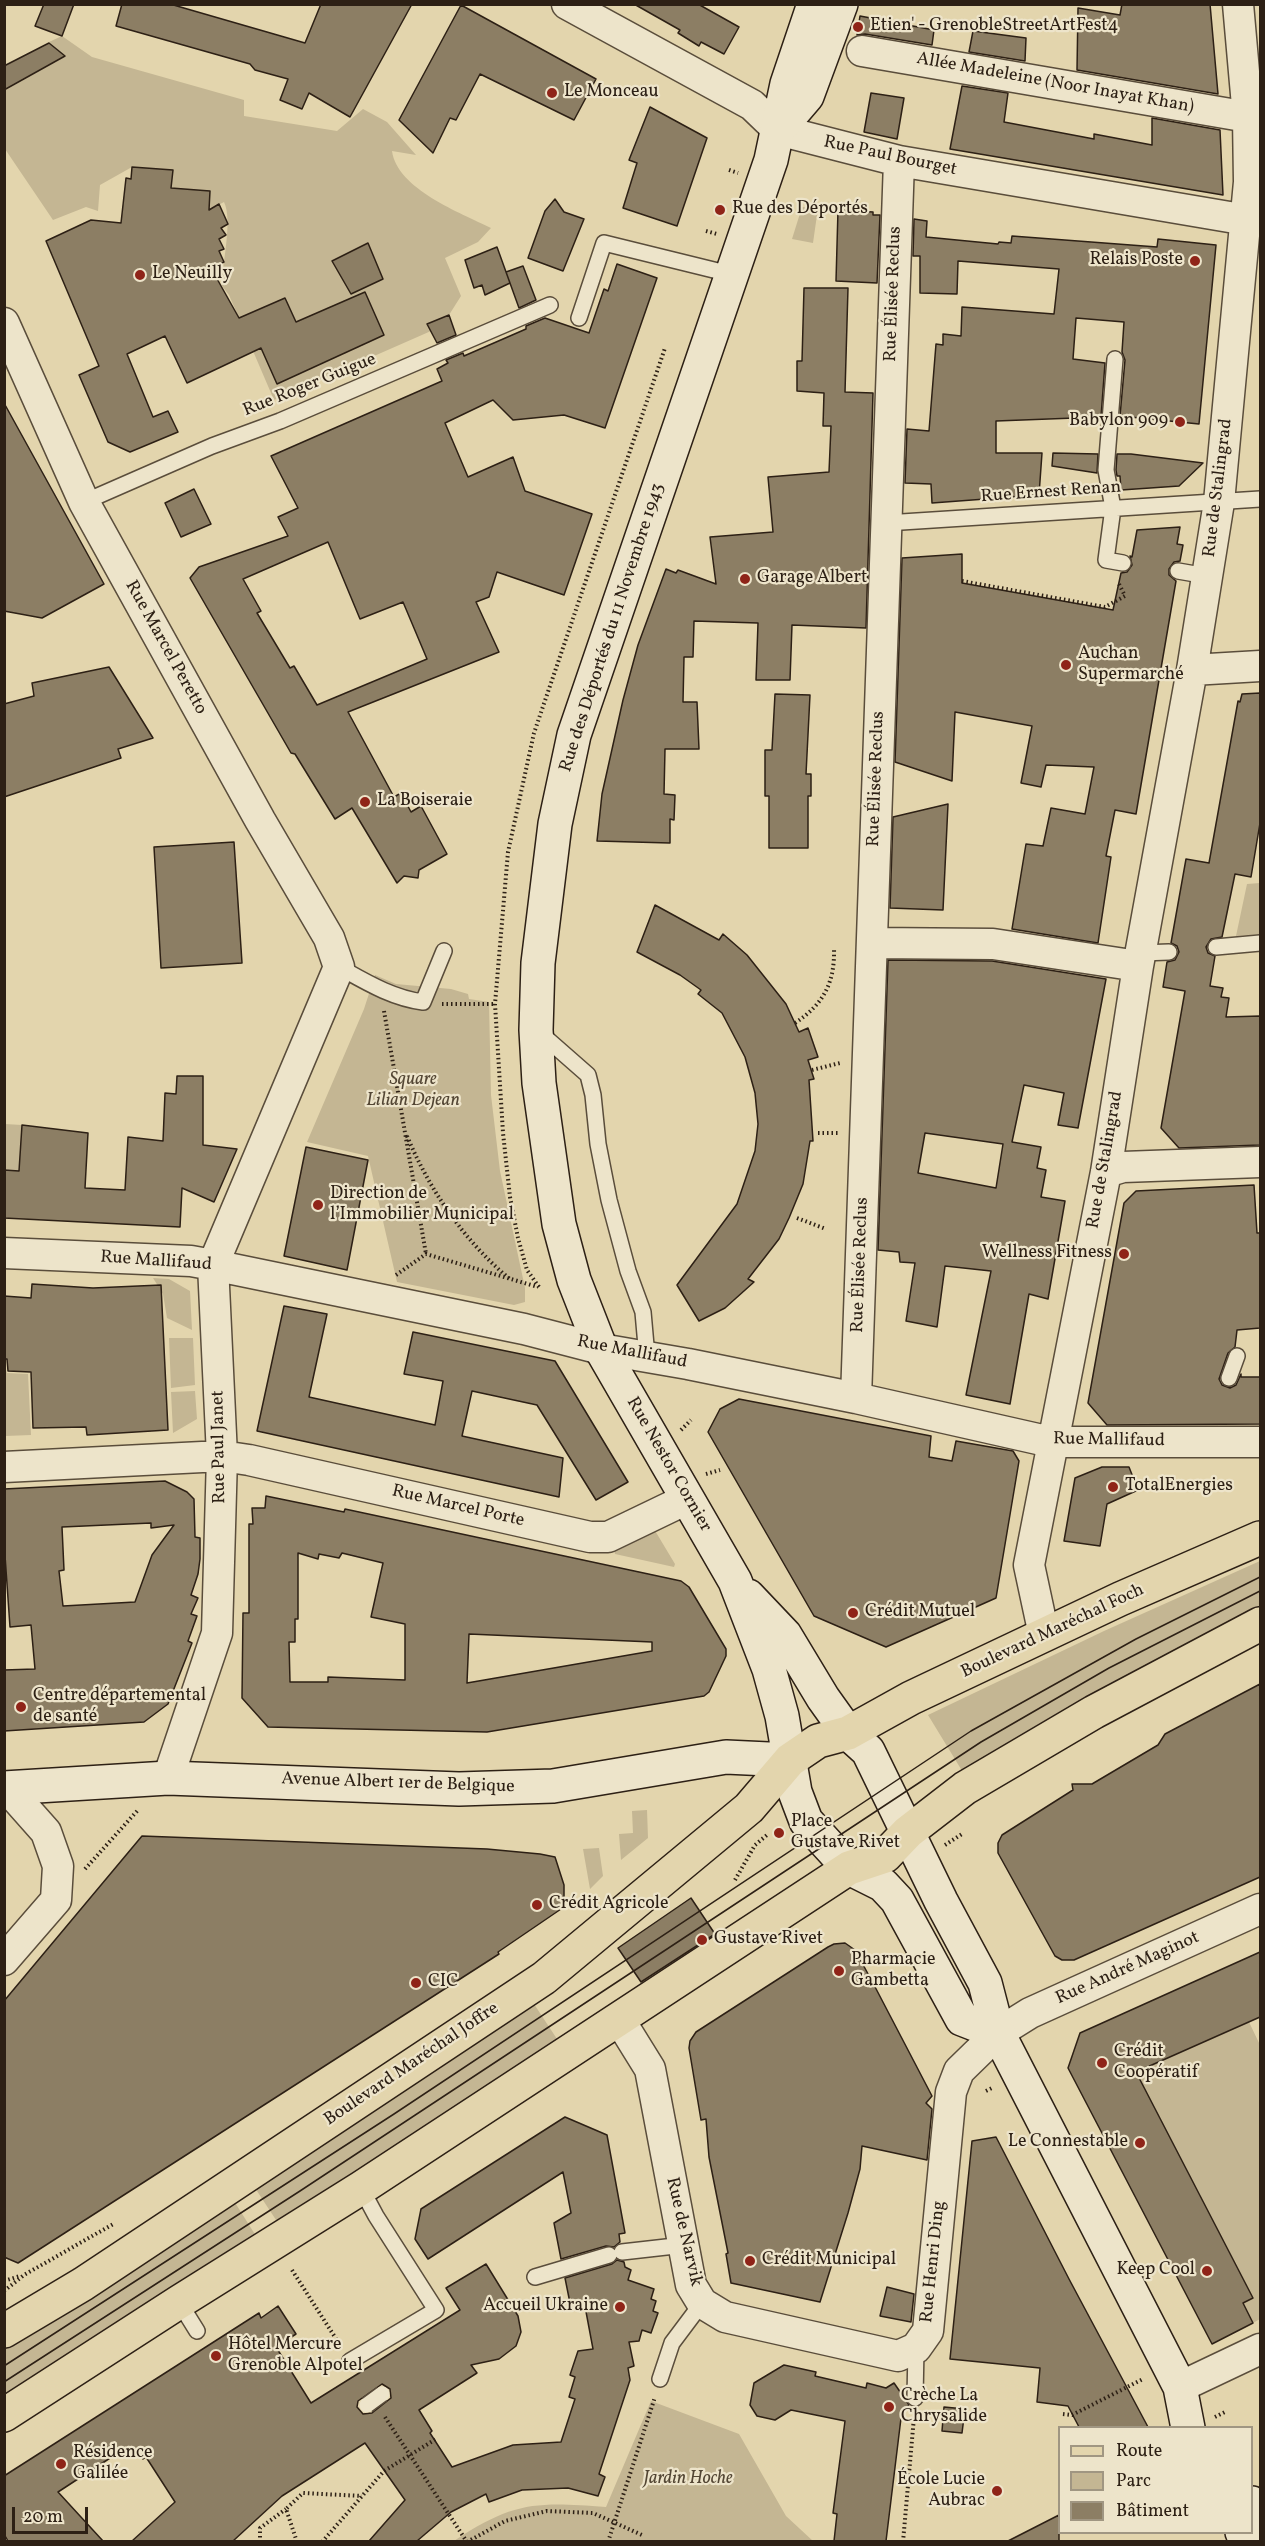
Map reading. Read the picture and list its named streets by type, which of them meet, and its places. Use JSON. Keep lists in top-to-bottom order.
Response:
{
  "streets": {
    "main road": ["Boulevard Maréchal Foch", "Boulevard Maréchal Joffre"],
    "street": [
      "Allée Madeleine (Noor Inayat Khan)",
      "Rue Paul Bourget",
      "Rue Élisée Reclus",
      "Rue de Stalingrad",
      "Rue des Déportés du 11 Novembre 1943",
      "Rue Marcel Peretto",
      "Rue Mallifaud",
      "Rue Paul Janet",
      "Rue Nestor Cornier",
      "Rue Marcel Porte",
      "Avenue Albert 1er de Belgique",
      "Rue André Maginot",
      "Rue de Narvik",
      "Rue Henri Ding"
    ],
    "lane": ["Rue Roger Guigue", "Rue Ernest Renan"]
  },
  "crossings": [
    ["Allée Madeleine (Noor Inayat Khan)", "Rue de Stalingrad"],
    ["Rue Paul Bourget", "Rue Élisée Reclus"],
    ["Rue Paul Bourget", "Rue de Stalingrad"],
    ["Rue Paul Bourget", "Rue des Déportés du 11 Novembre 1943"],
    ["Rue Élisée Reclus", "Rue Ernest Renan"],
    ["Rue Élisée Reclus", "Rue Mallifaud"],
    ["Rue Roger Guigue", "Rue Marcel Peretto"],
    ["Rue de Stalingrad", "Rue Ernest Renan"],
    ["Rue de Stalingrad", "Rue Mallifaud"],
    ["Rue de Stalingrad", "Boulevard Maréchal Foch"],
    ["Rue des Déportés du 11 Novembre 1943", "Rue Mallifaud"],
    ["Rue des Déportés du 11 Novembre 1943", "Rue Nestor Cornier"],
    ["Rue Marcel Peretto", "Rue Paul Janet"],
    ["Rue Mallifaud", "Rue Paul Janet"],
    ["Rue Mallifaud", "Rue Nestor Cornier"],
    ["Rue Paul Janet", "Rue Marcel Porte"],
    ["Rue Paul Janet", "Avenue Albert 1er de Belgique"],
    ["Rue Nestor Cornier", "Rue Marcel Porte"],
    ["Rue Nestor Cornier", "Boulevard Maréchal Foch"],
    ["Rue Nestor Cornier", "Avenue Albert 1er de Belgique"],
    ["Rue Nestor Cornier", "Boulevard Maréchal Joffre"],
    ["Avenue Albert 1er de Belgique", "Boulevard Maréchal Joffre"],
    ["Rue André Maginot", "Rue Henri Ding"],
    ["Rue de Narvik", "Rue Henri Ding"]
  ],
  "parks": ["Square Lilian Dejean", "Jardin Hoche"],
  "places": [
    "Etien' - GrenobleStreetArtFest4",
    "Le Monceau",
    "Rue des Déportés",
    "Relais Poste",
    "Le Neuilly",
    "Babylon 909",
    "Garage Albert",
    "Auchan Supermarché",
    "La Boiseraie",
    "Direction de l’Immobilier Municipal",
    "Wellness Fitness",
    "TotalEnergies",
    "Crédit Mutuel",
    "Centre départemental de santé",
    "Place Gustave Rivet",
    "Crédit Agricole",
    "Gustave Rivet",
    "Pharmacie Gambetta",
    "CIC",
    "Crédit Coopératif",
    "Le Connestable",
    "Crédit Municipal",
    "Keep Cool",
    "Accueil Ukraine",
    "Hôtel Mercure Grenoble Alpotel",
    "Crèche La Chrysalide",
    "Résidence Galilée",
    "École Lucie Aubrac"
  ],
  "legend": ["Route", "Parc", "Bâtiment"],
  "scale_bar": "20 m"
}
